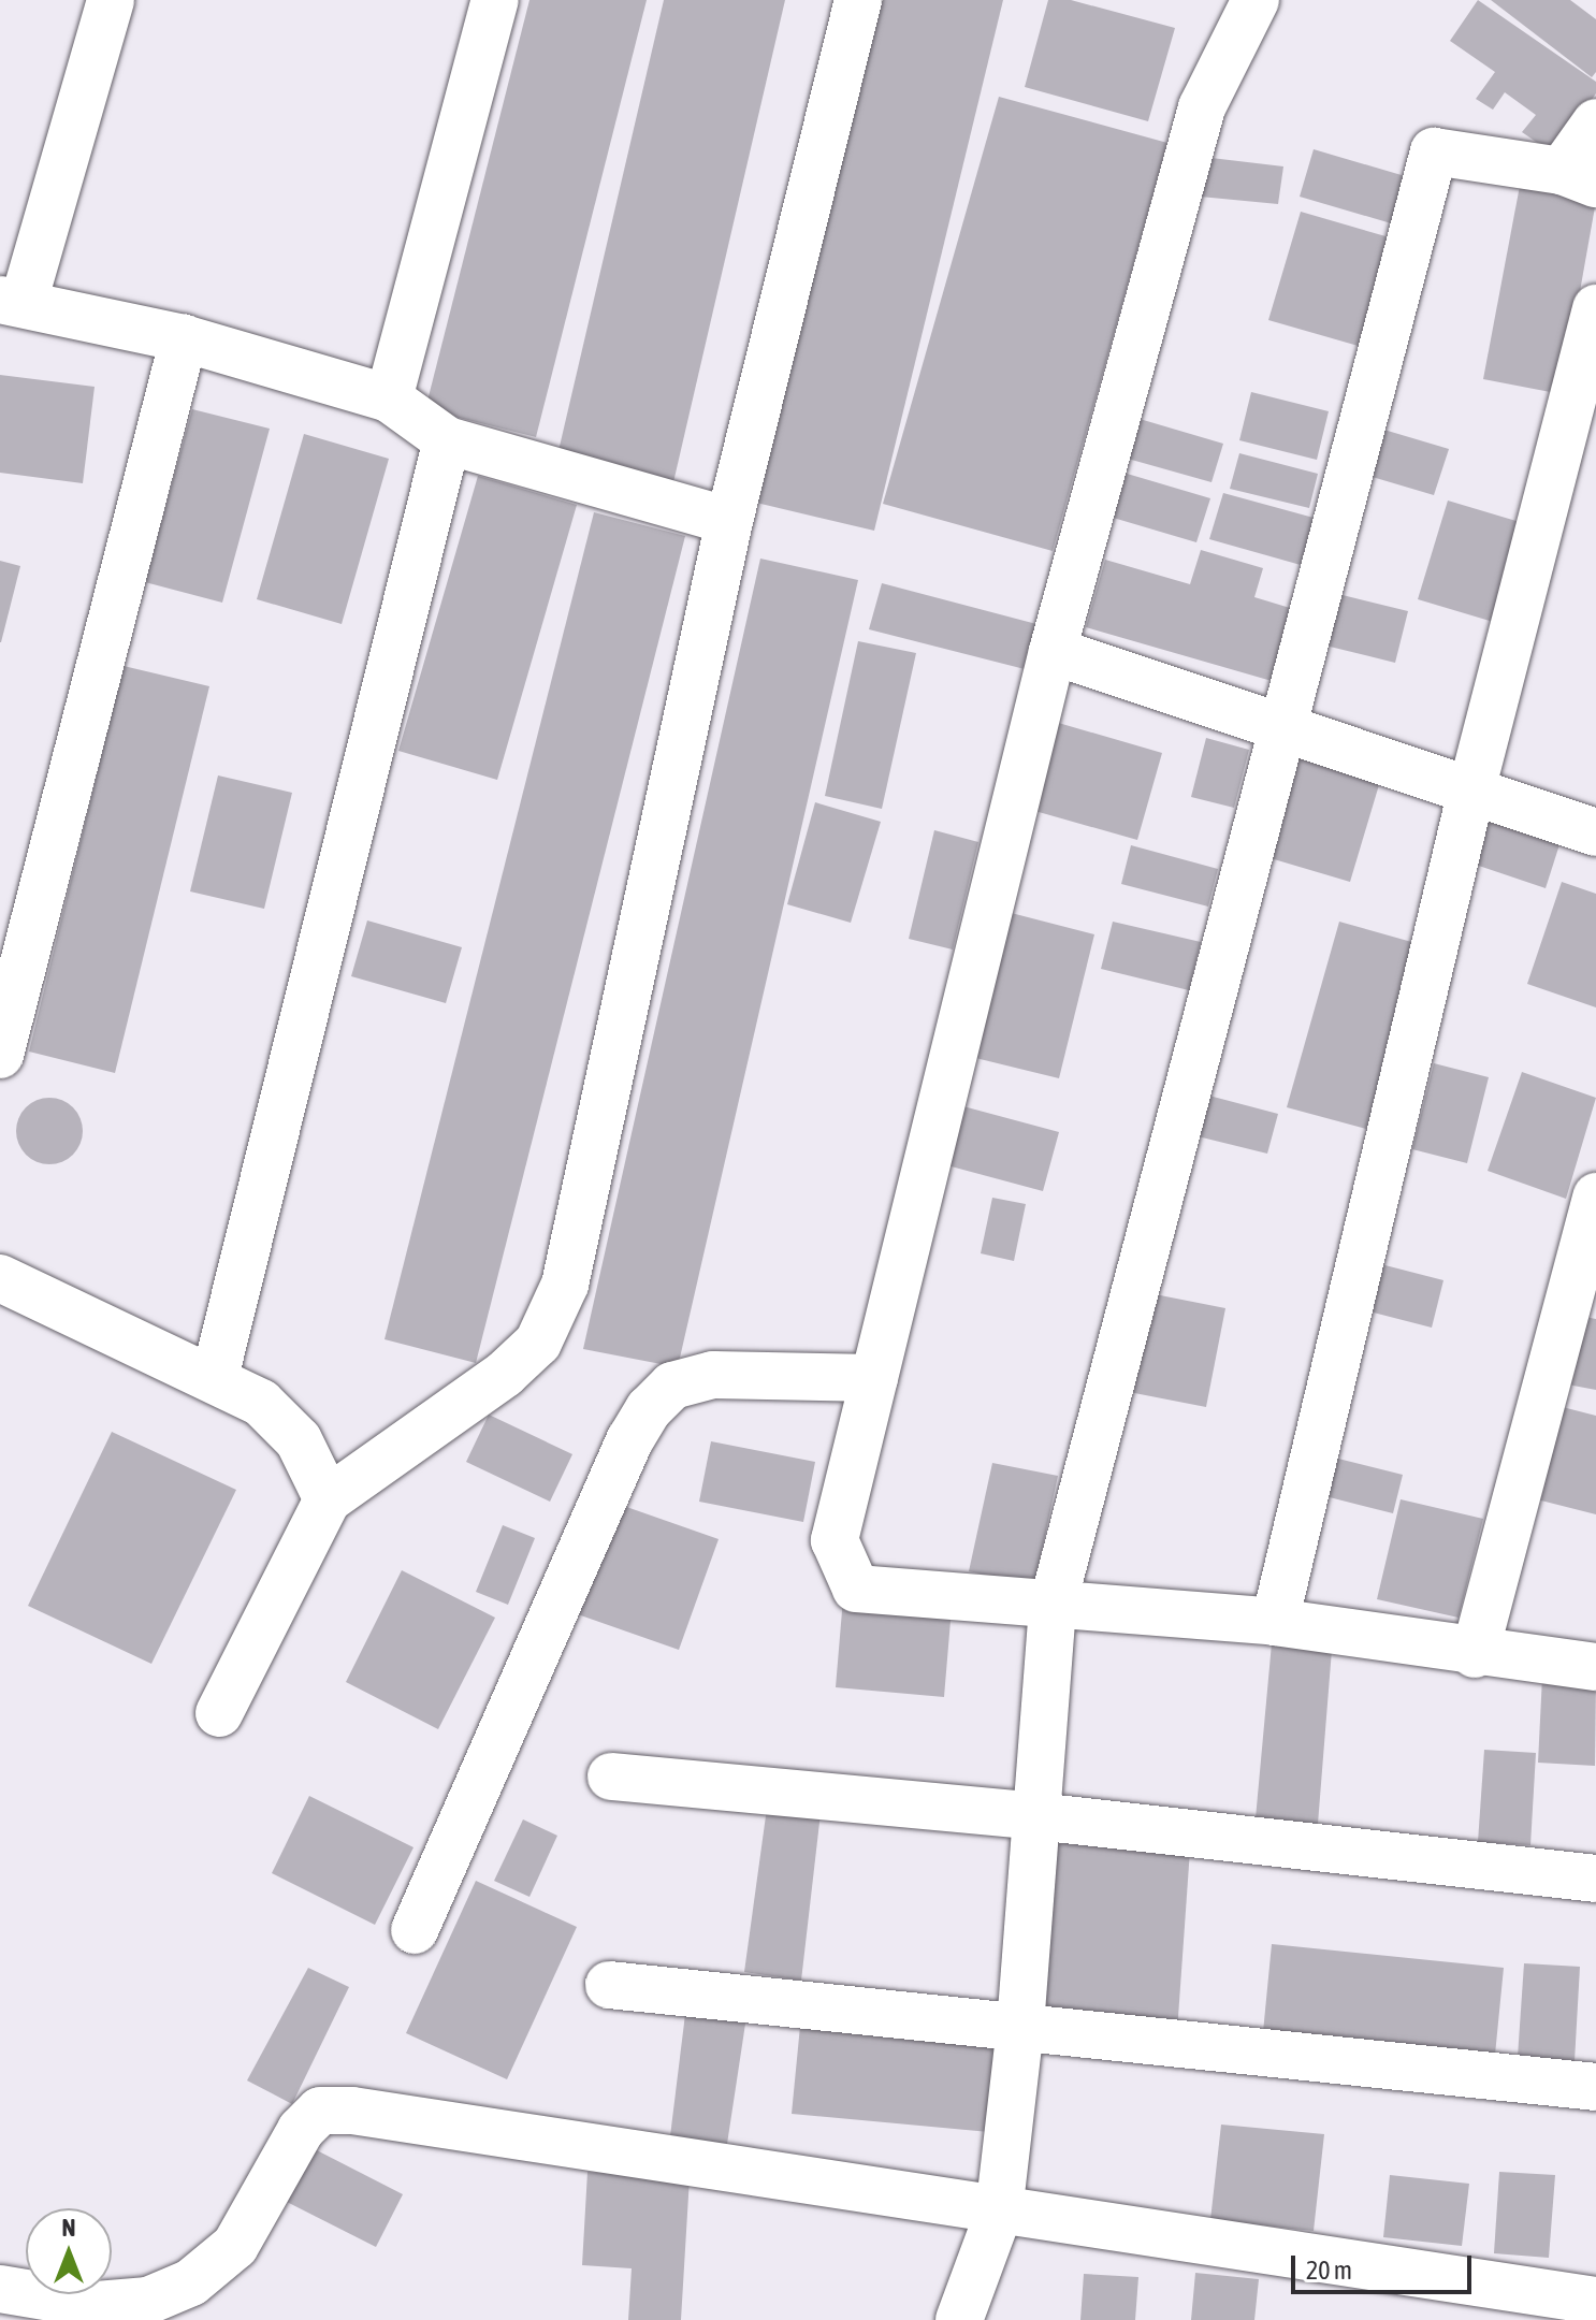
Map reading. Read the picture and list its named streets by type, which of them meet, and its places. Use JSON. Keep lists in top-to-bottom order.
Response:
{
  "scale_bar": "20 m",
  "north": "top"
}
